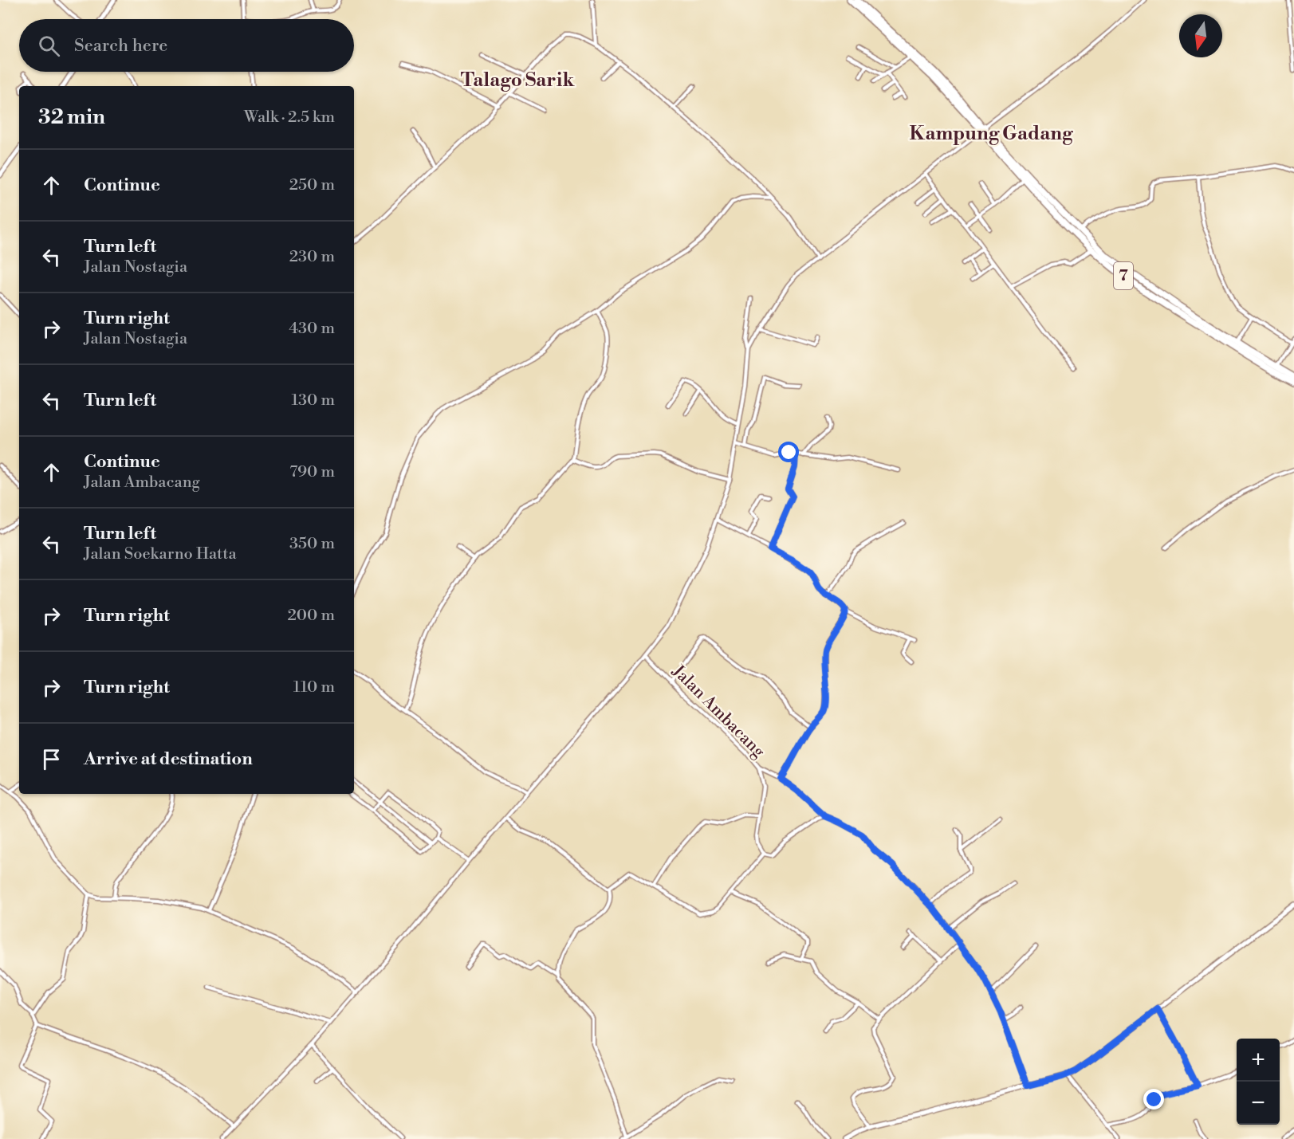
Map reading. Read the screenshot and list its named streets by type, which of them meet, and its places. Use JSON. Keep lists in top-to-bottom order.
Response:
{
  "streets": {
    "highway": ["7"],
    "street": ["Jalan Ambacang"]
  },
  "districts": ["Talago Sarik", "Kampung Gadang"],
  "north": "bottom",
  "page": {
    "search": "Search here",
    "heading": ["32 min", "Walk · 2.5 km"],
    "list": [
      ["Continue", "250 m"],
      ["Turn left", "Jalan Nostagia", "230 m"],
      ["Turn right", "Jalan Nostagia", "430 m"],
      ["Turn left", "130 m"],
      ["Continue", "Jalan Ambacang", "790 m"],
      ["Turn left", "Jalan Soekarno Hatta", "350 m"],
      ["Turn right", "200 m"],
      ["Turn right", "110 m"],
      "Arrive at destination"
    ],
    "map_buttons": ["+", "−"]
  }
}
